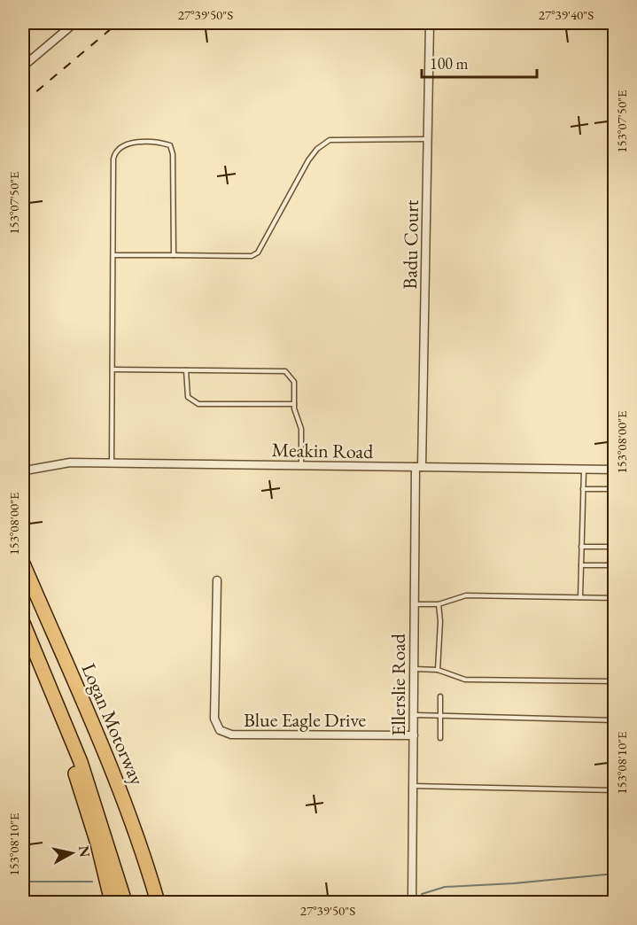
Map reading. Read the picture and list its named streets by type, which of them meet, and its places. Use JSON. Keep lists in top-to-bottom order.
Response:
{
  "streets": {
    "highway": ["Logan Motorway"],
    "street": [
      "Badu Court",
      "Meakin Road",
      "Ellerslie Road",
      "Blue Eagle Drive"
    ]
  },
  "crossings": [
    ["Badu Court", "Meakin Road"],
    ["Badu Court", "Ellerslie Road"],
    ["Meakin Road", "Ellerslie Road"],
    ["Ellerslie Road", "Blue Eagle Drive"]
  ],
  "scale_bar": "100 m",
  "north": "right",
  "coordinates": [
    "27°39'50\"S",
    "27°39'40\"S",
    "153°07'50\"E",
    "153°08'00\"E",
    "153°08'10\"E"
  ]
}
